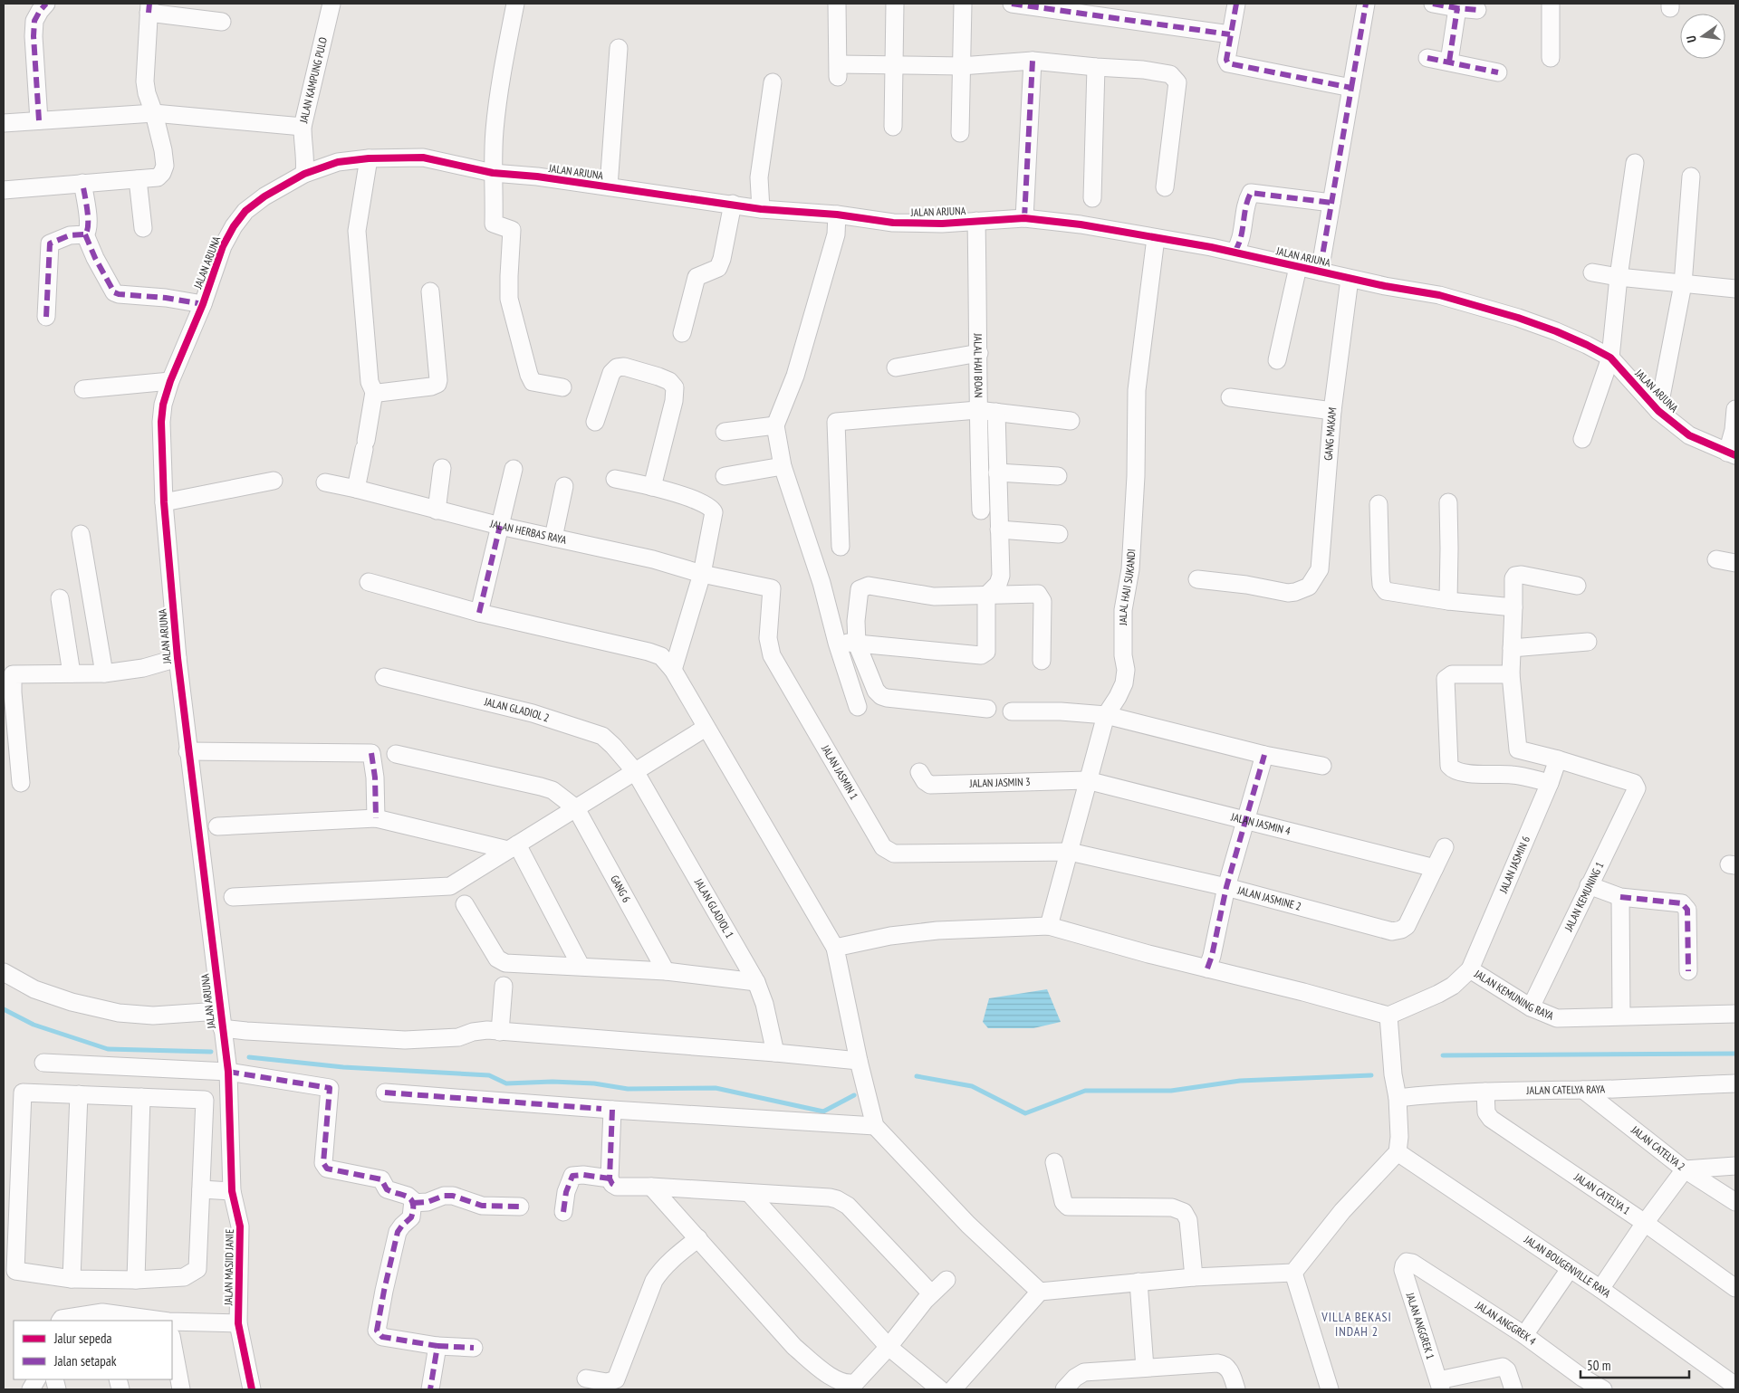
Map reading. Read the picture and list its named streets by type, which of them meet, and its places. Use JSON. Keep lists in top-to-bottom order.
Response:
{
  "streets": {
    "street": [
      "JALAN KAMPUNG PULO",
      "JALAN ARJUNA",
      "JALAL HAJI BOAN",
      "GANG MAKAM",
      "JALAN HERBAS RAYA",
      "JALAL HAJI SUKANDI",
      "JALAN GLADIOL 2",
      "JALAN JASMIN 1",
      "JALAN JASMIN 3",
      "JALAN JASMIN 4",
      "JALAN JASMIN 6",
      "GANG 6",
      "JALAN KEMUNING 1",
      "JALAN JASMINE 2",
      "JALAN GLADIOL 1",
      "JALAN KEMUNING RAYA",
      "JALAN CATELYA RAYA",
      "JALAN CATELYA 2",
      "JALAN CATELYA 1",
      "JALAN MASJID JANIE",
      "JALAN BOUGENVILLE RAYA",
      "JALAN ANGGREK 4",
      "JALAN ANGGREK 1"
    ]
  },
  "crossings": [
    ["JALAN KAMPUNG PULO", "JALAN ARJUNA"],
    ["JALAN ARJUNA", "JALAL HAJI BOAN"],
    ["JALAN ARJUNA", "GANG MAKAM"],
    ["JALAN ARJUNA", "JALAL HAJI SUKANDI"],
    ["JALAN ARJUNA", "JALAN MASJID JANIE"],
    ["JALAN HERBAS RAYA", "JALAN JASMIN 1"],
    ["JALAL HAJI SUKANDI", "JALAN JASMIN 1"],
    ["JALAL HAJI SUKANDI", "JALAN JASMIN 3"],
    ["JALAL HAJI SUKANDI", "JALAN JASMIN 4"],
    ["JALAL HAJI SUKANDI", "JALAN JASMINE 2"],
    ["JALAN GLADIOL 2", "JALAN GLADIOL 1"],
    ["JALAN JASMIN 1", "JALAN JASMINE 2"],
    ["JALAN JASMIN 3", "JALAN JASMIN 4"],
    ["JALAN JASMIN 4", "JALAN JASMINE 2"],
    ["JALAN JASMIN 6", "JALAN KEMUNING 1"],
    ["JALAN JASMIN 6", "JALAN KEMUNING RAYA"],
    ["JALAN KEMUNING 1", "JALAN KEMUNING RAYA"],
    ["JALAN CATELYA RAYA", "JALAN CATELYA 2"],
    ["JALAN CATELYA RAYA", "JALAN CATELYA 1"],
    ["JALAN ANGGREK 4", "JALAN ANGGREK 1"]
  ],
  "districts": ["VILLA BEKASI INDAH 2"],
  "legend": ["Jalur sepeda", "Jalan setapak"],
  "scale_bar": "50 m",
  "north": "left"
}
